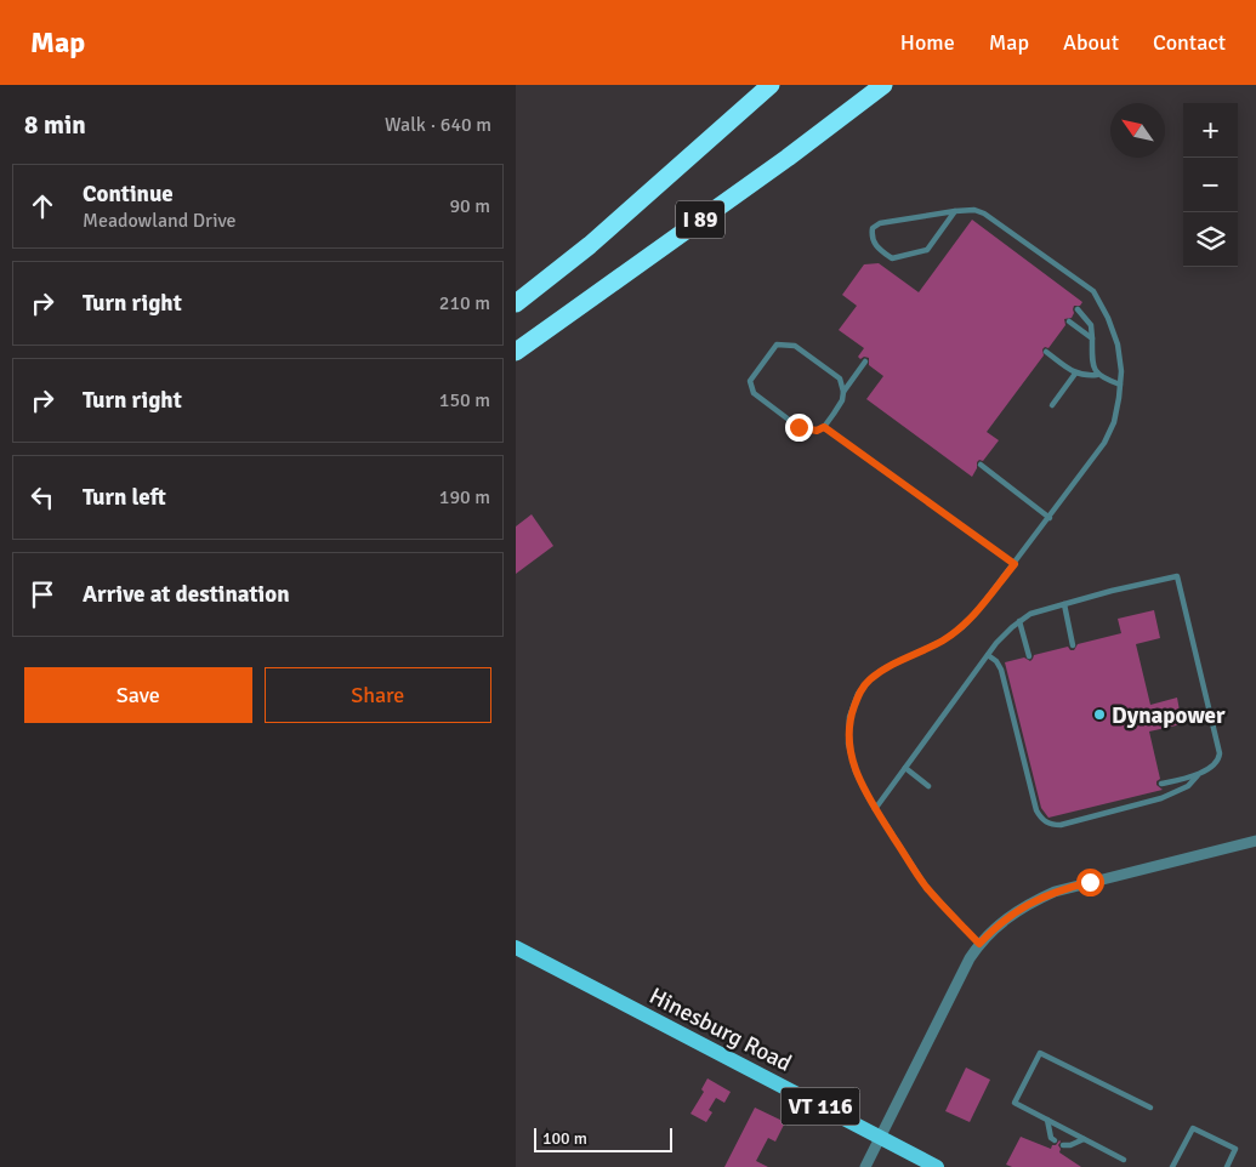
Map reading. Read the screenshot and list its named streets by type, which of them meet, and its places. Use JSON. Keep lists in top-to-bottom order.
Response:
{
  "streets": {
    "highway": ["I 89"],
    "main road": ["Hinesburg Road", "VT 116"]
  },
  "places": ["Dynapower"],
  "scale_bar": "100 m",
  "north": "top left",
  "page": {
    "header": "Map",
    "nav": [
      "Home",
      "Map",
      "About",
      "Contact"
    ],
    "heading": ["8 min", "Walk · 640 m"],
    "map_buttons": ["+", "−"],
    "list": [
      ["Continue", "Meadowland Drive", "90 m"],
      ["Turn right", "210 m"],
      ["Turn right", "150 m"],
      ["Turn left", "190 m"],
      "Arrive at destination"
    ],
    "buttons": ["Save", "Share"],
    "scale": "100 m"
  }
}
